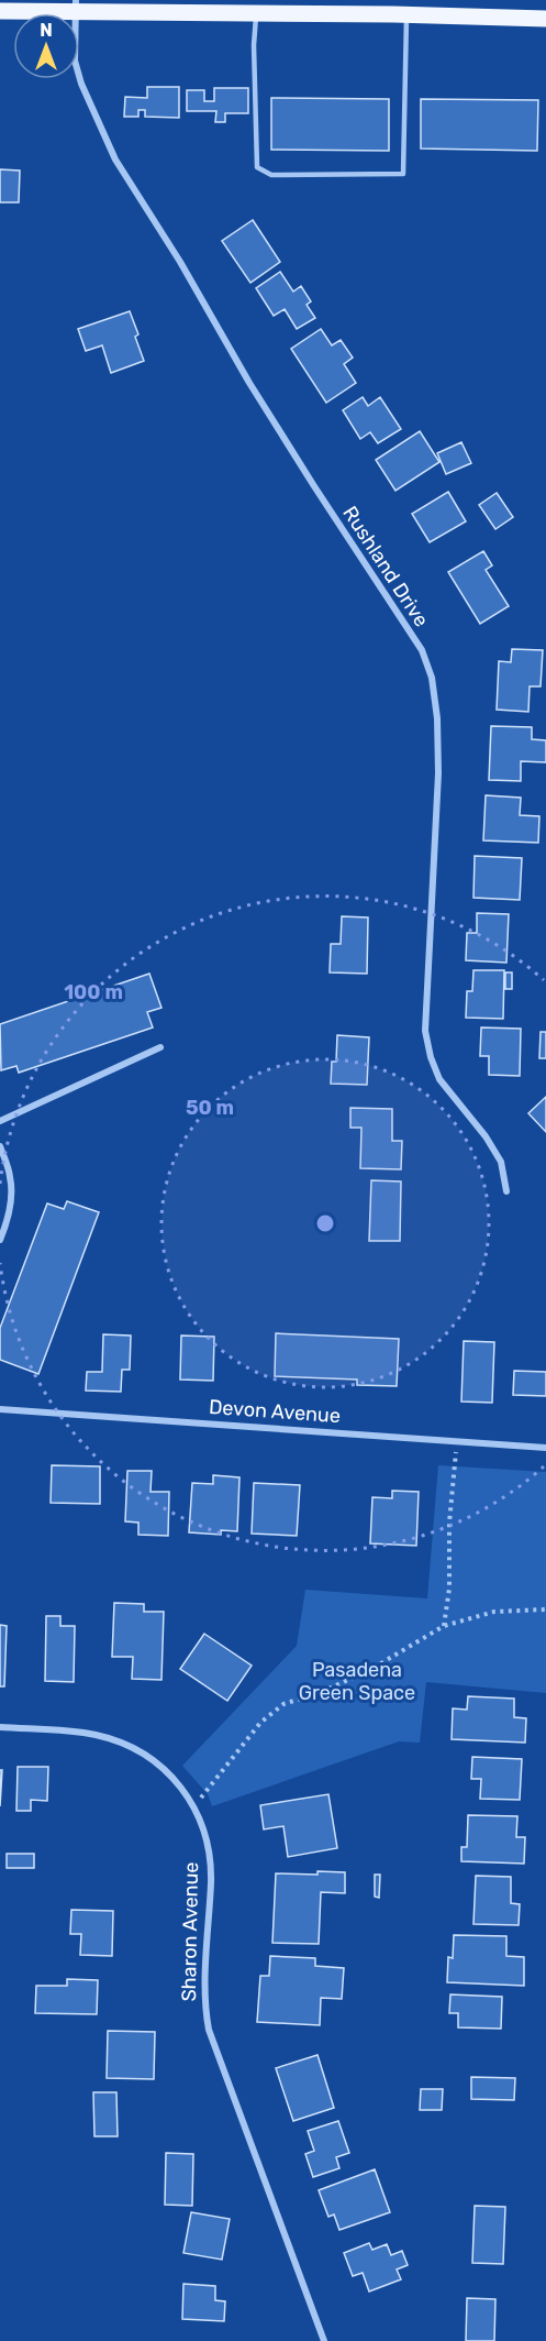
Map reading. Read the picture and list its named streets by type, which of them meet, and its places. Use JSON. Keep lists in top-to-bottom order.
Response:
{
  "streets": {
    "street": ["Rushland Drive", "Devon Avenue", "Sharon Avenue"]
  },
  "parks": ["Pasadena Green Space"],
  "north": "top",
  "rings": ["100 m", "50 m"]
}
